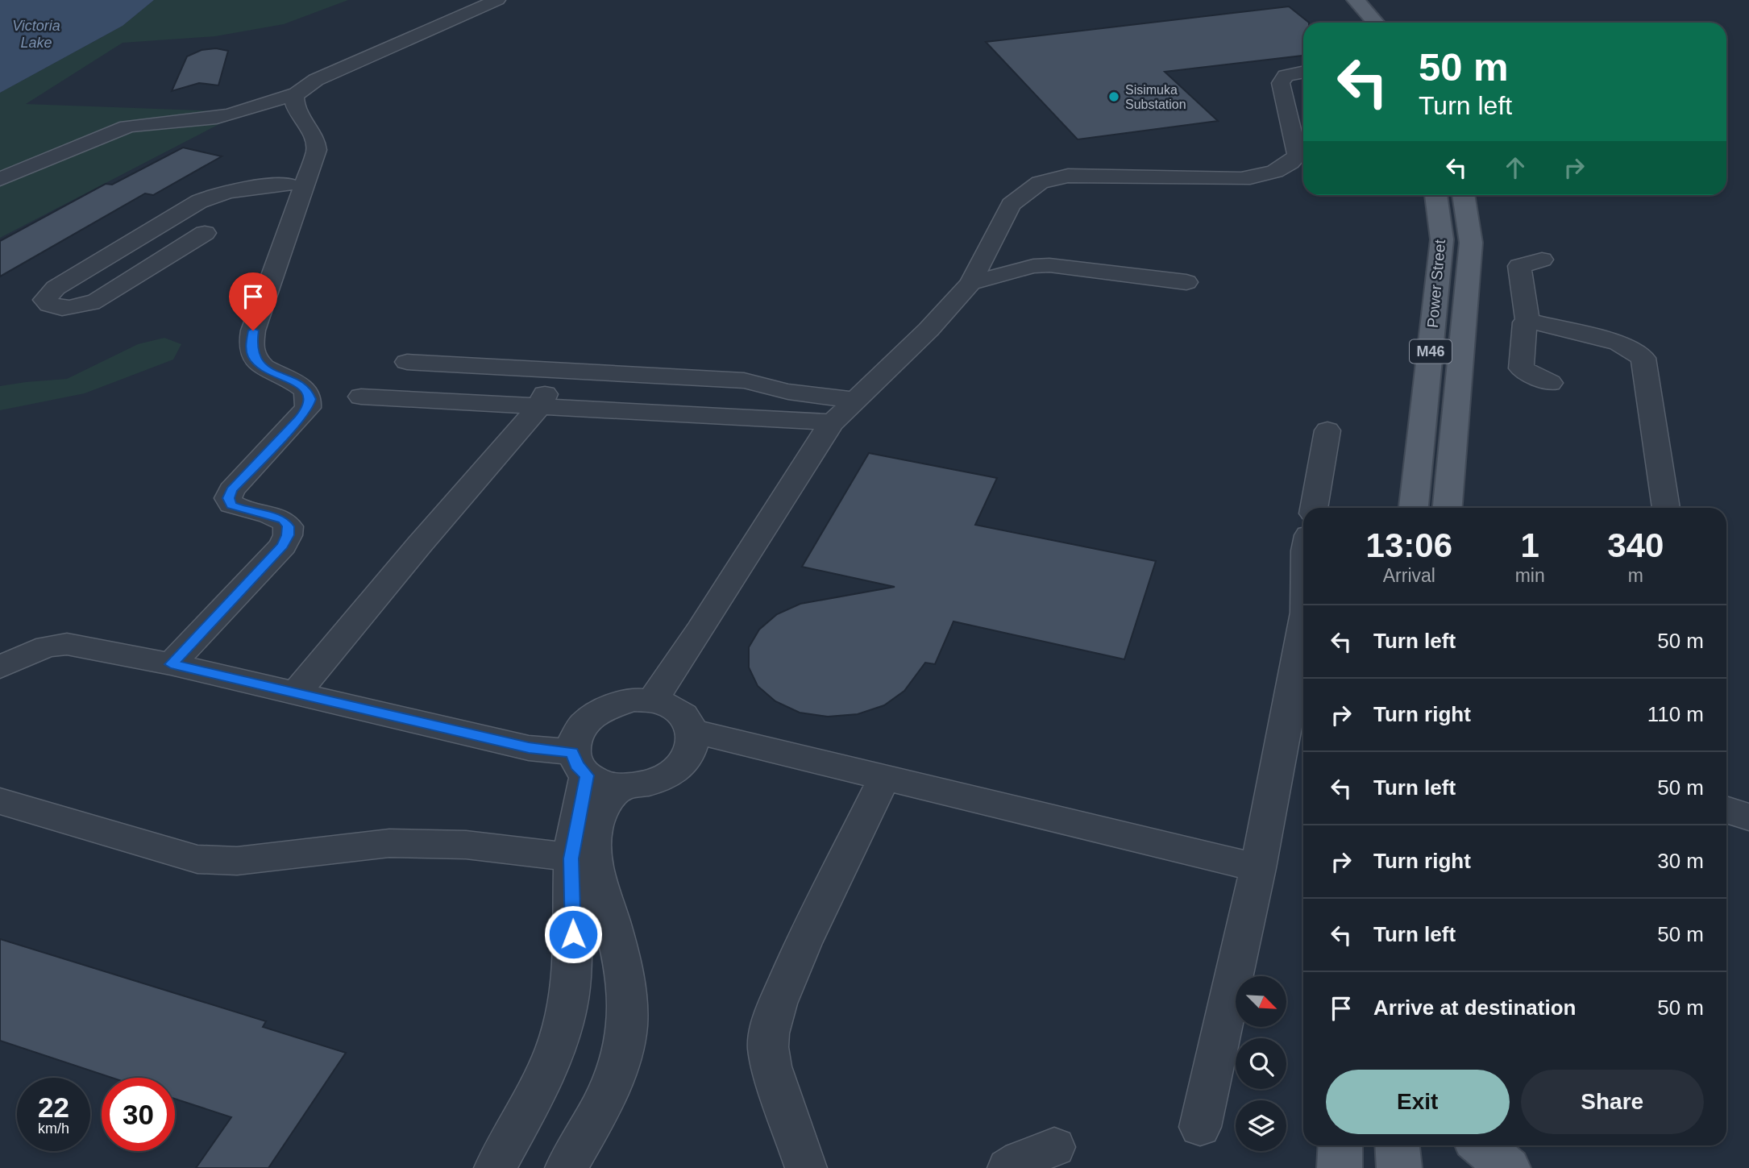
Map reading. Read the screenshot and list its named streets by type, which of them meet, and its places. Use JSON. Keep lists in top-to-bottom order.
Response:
{
  "streets": {
    "main road": ["Power Street", "M46"]
  },
  "water": ["Victoria Lake"],
  "places": ["Sisimuka Substation"],
  "north": "bottom right",
  "page": {
    "turn": ["50 m", "Turn left"],
    "eta": [
      "13:06",
      "Arrival",
      "1",
      "min",
      "340",
      "m"
    ],
    "list": [
      {
        "name": "Turn left",
        "value": "50 m"
      },
      {
        "name": "Turn right",
        "value": "110 m"
      },
      {
        "name": "Turn left",
        "value": "50 m"
      },
      {
        "name": "Turn right",
        "value": "30 m"
      },
      {
        "name": "Turn left",
        "value": "50 m"
      },
      {
        "name": "Arrive at destination",
        "value": "50 m"
      }
    ],
    "buttons": ["Exit", "Share"],
    "speed": "22 km/h",
    "limit": "30"
  }
}
